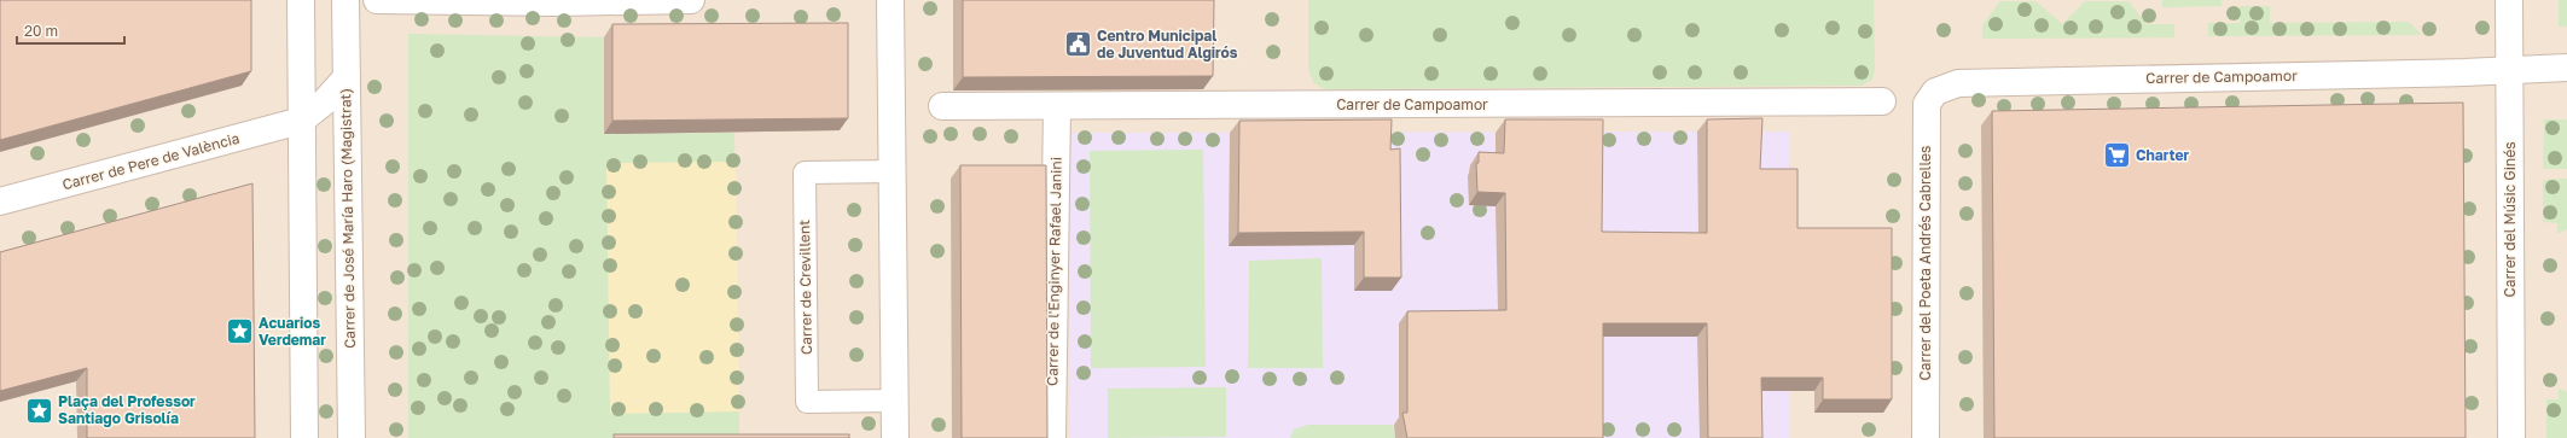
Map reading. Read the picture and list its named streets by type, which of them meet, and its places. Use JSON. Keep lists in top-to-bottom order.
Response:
{
  "streets": {
    "street": [
      "Carrer de Campoamor",
      "Carrer de Pere de València",
      "Carrer de José María Haro (Magistrat)",
      "Carrer del Músic Ginés",
      "Carrer del Poeta Andrés Cabrelles",
      "Carrer de l'Enginyer Rafael Janini"
    ],
    "lane": ["Carrer de Crevillent"]
  },
  "crossings": [
    ["Carrer de Campoamor", "Carrer del Músic Ginés"],
    ["Carrer de Campoamor", "Carrer del Poeta Andrés Cabrelles"],
    ["Carrer de Campoamor", "Carrer de l'Enginyer Rafael Janini"]
  ],
  "places": {
    "public building": ["Centro Municipal de Juventud Algirós"],
    "supermarket": ["Charter"],
    "place": ["Acuarios Verdemar", "Plaça del Professor Santiago Grisolía"]
  },
  "scale_bar": "20 m"
}
